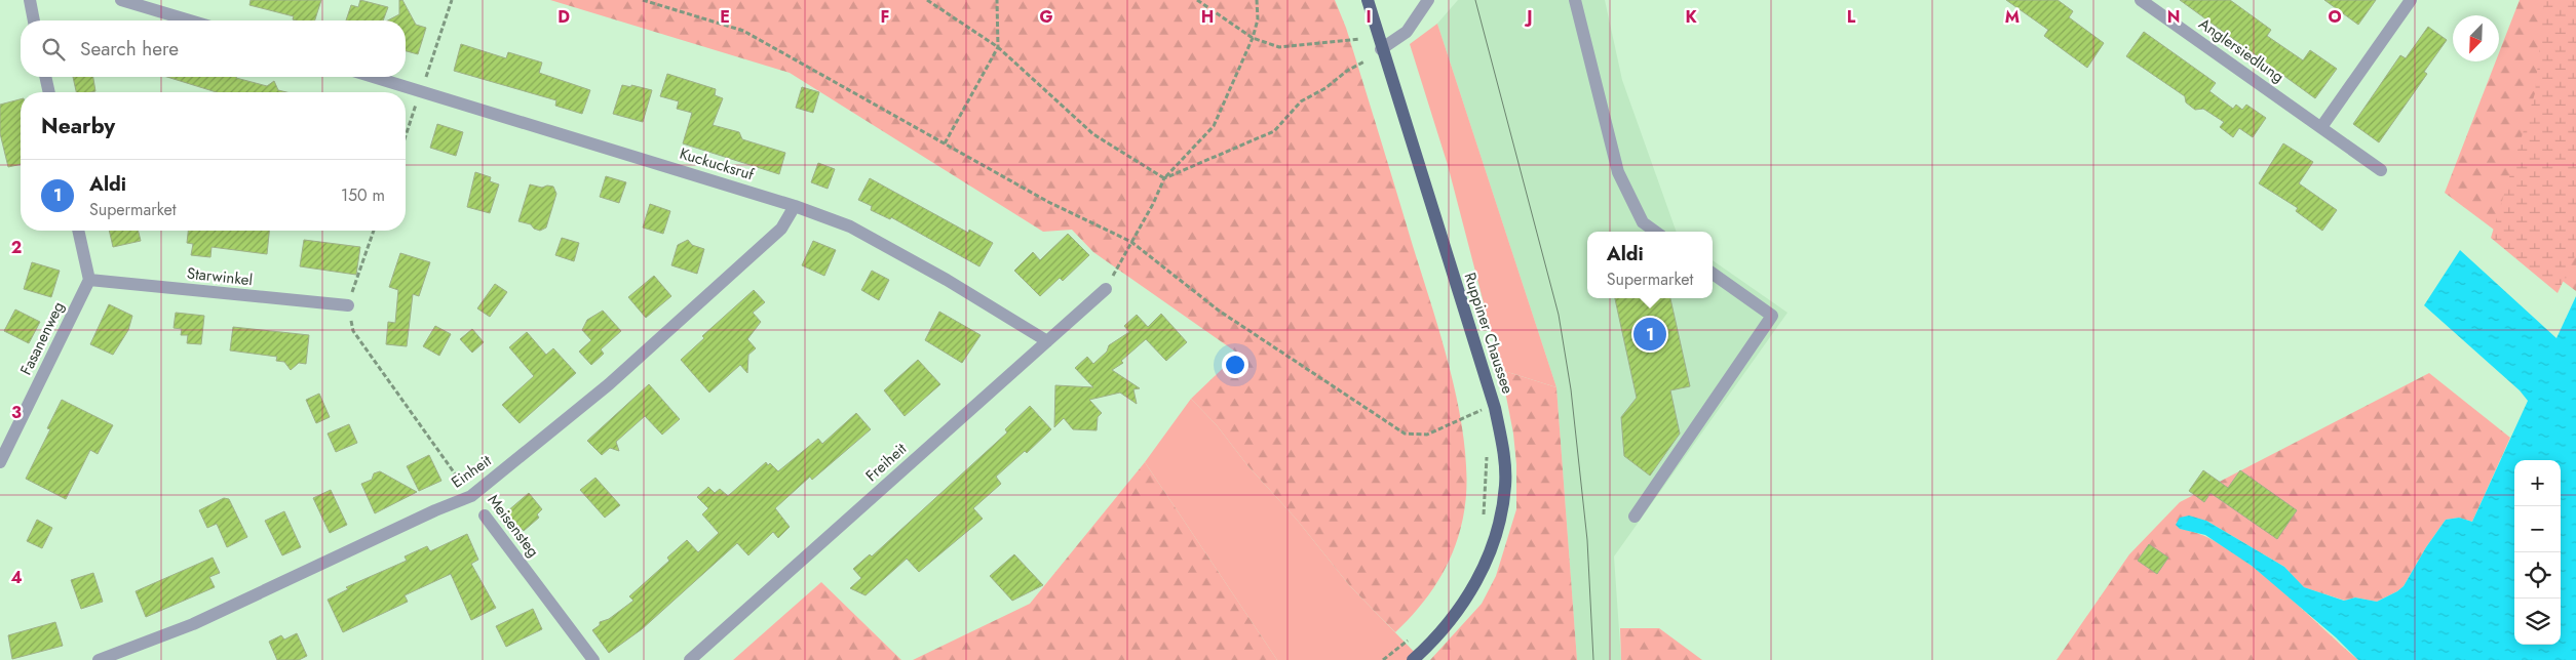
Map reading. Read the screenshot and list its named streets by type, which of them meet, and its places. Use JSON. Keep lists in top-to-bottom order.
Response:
{
  "streets": {
    "main road": ["Ruppiner Chaussee"],
    "street": [
      "Anglersiedlung",
      "Kuckucksruf",
      "Starwinkel",
      "Fasanenweg",
      "Freiheit",
      "Einheit",
      "Meisensteg"
    ]
  },
  "crossings": [
    ["Kuckucksruf", "Freiheit"],
    ["Kuckucksruf", "Einheit"],
    ["Starwinkel", "Fasanenweg"],
    ["Starwinkel", "Meisensteg"],
    ["Einheit", "Meisensteg"]
  ],
  "north": "bottom left",
  "page": {
    "search": "Search here",
    "heading": "Nearby",
    "list": [
      {
        "mark": "1",
        "name": "Aldi",
        "note": "Supermarket",
        "value": "150 m"
      }
    ],
    "popup": ["Aldi", "Supermarket"],
    "pins": "1",
    "map_buttons": ["+", "−"]
  },
  "grid": {
    "columns": [
      "D",
      "E",
      "F",
      "G",
      "H",
      "I",
      "J",
      "K",
      "L",
      "M",
      "N",
      "O"
    ],
    "rows": ["2", "3", "4"]
  }
}
